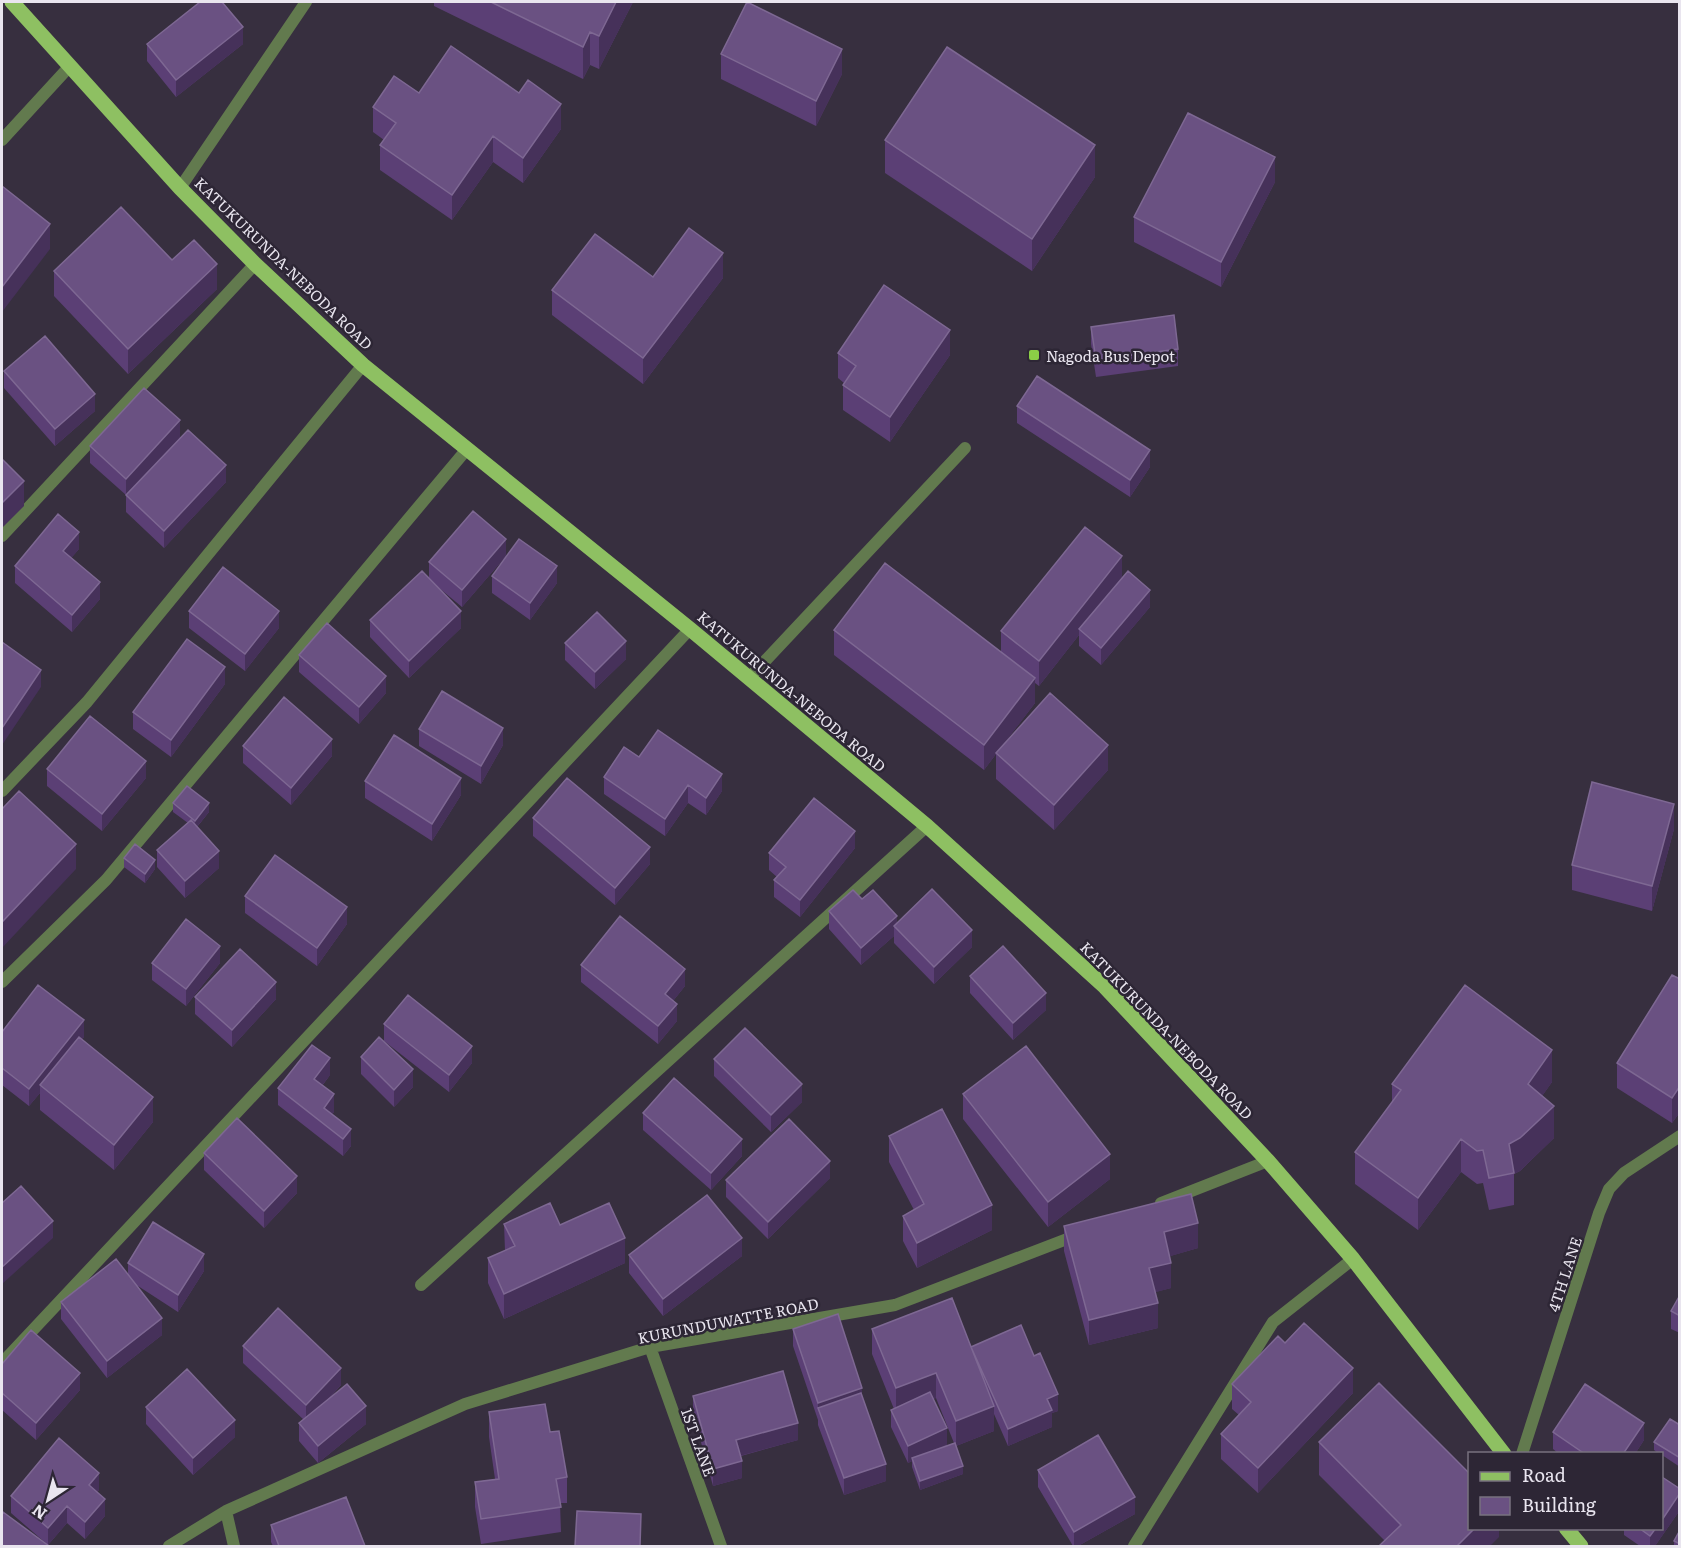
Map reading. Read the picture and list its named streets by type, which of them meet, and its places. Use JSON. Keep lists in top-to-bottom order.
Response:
{
  "streets": {
    "main road": ["KATUKURUNDA-NEBODA ROAD"],
    "street": ["4TH LANE", "KURUNDUWATTE ROAD", "1ST LANE"]
  },
  "crossings": [
    ["KURUNDUWATTE ROAD", "1ST LANE"]
  ],
  "places": {
    "transit": ["Nagoda Bus Depot"]
  },
  "legend": ["Road", "Building"],
  "north": "bottom left"
}
